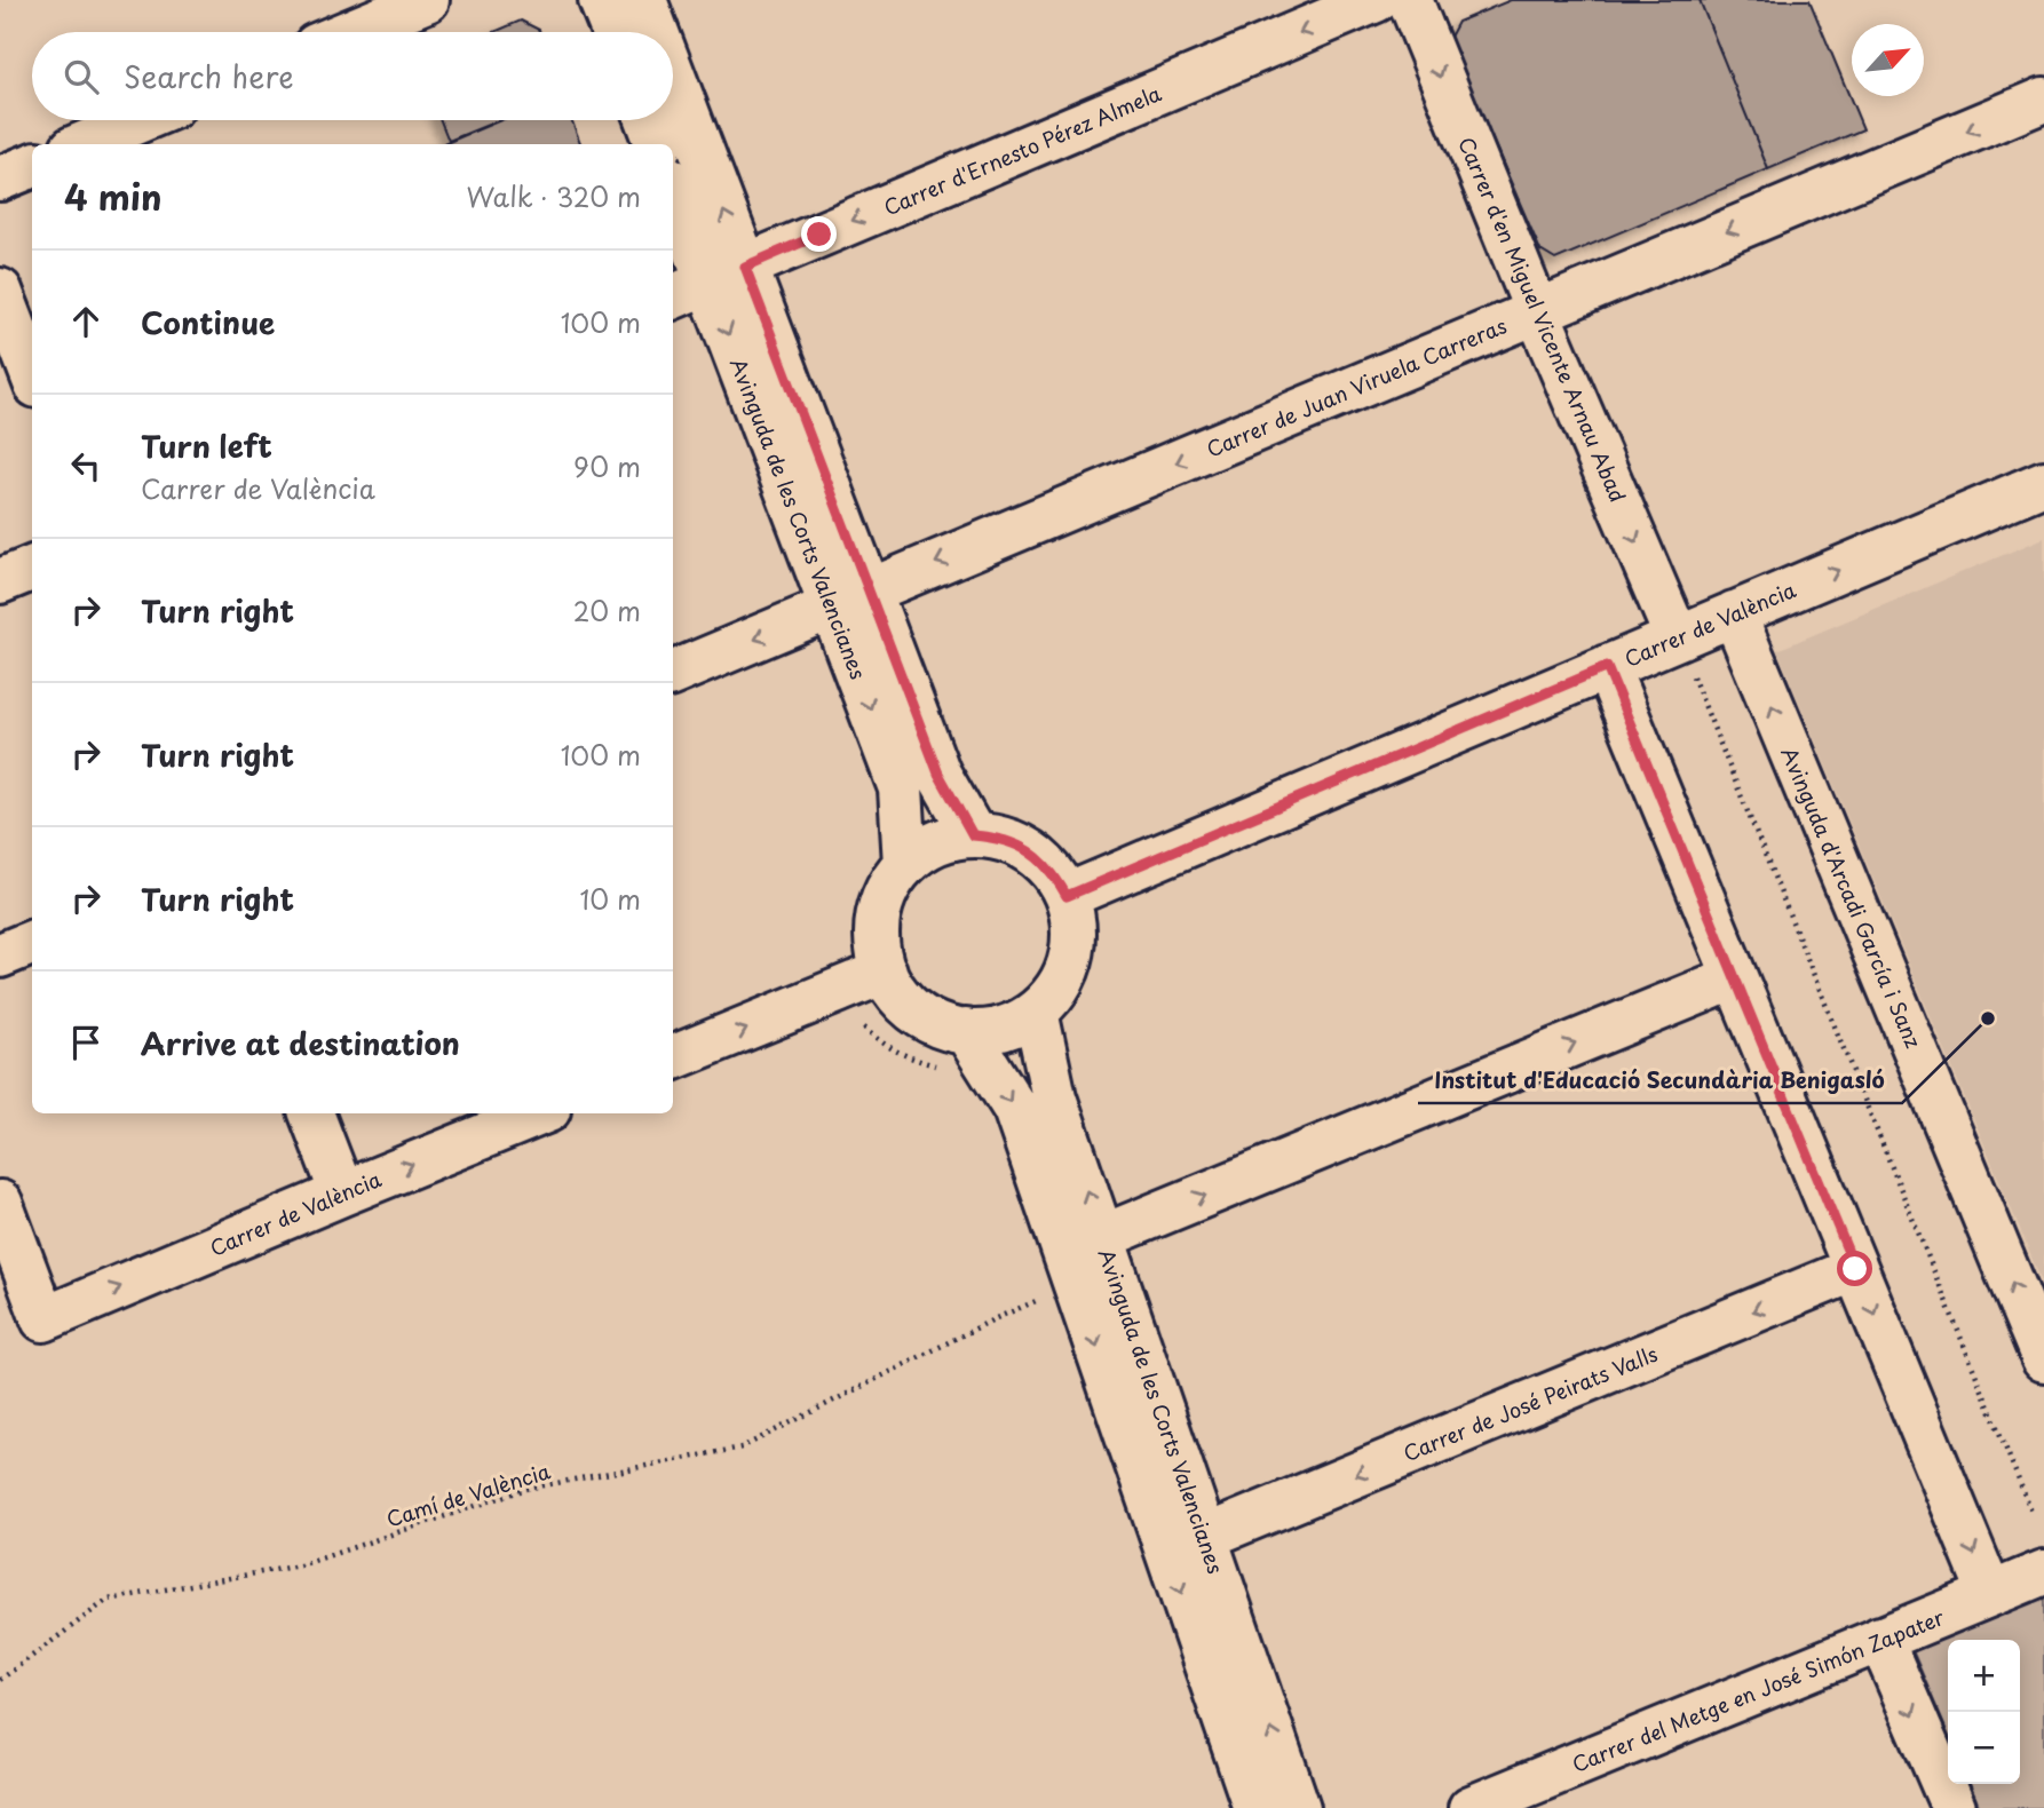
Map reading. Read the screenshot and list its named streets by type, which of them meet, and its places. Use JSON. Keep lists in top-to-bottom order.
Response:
{
  "streets": {
    "street": [
      "Carrer d'Ernesto Pérez Almela",
      "Carrer d'en Miguel Vicente Arnau Abad",
      "Carrer de Juan Viruela Carreras",
      "Avinguda de les Corts Valencianes",
      "Carrer de València",
      "Avinguda d'Arcadi García i Sanz",
      "Carrer de José Peirats Valls",
      "Carrer del Metge en José Simón Zapater"
    ],
    "path": ["Camí de València"]
  },
  "crossings": [
    ["Carrer d'Ernesto Pérez Almela", "Avinguda de les Corts Valencianes"],
    ["Carrer d'en Miguel Vicente Arnau Abad", "Carrer de Juan Viruela Carreras"],
    ["Carrer d'en Miguel Vicente Arnau Abad", "Carrer de València"],
    ["Carrer de Juan Viruela Carreras", "Avinguda de les Corts Valencianes"],
    ["Avinguda de les Corts Valencianes", "Carrer de València"],
    ["Avinguda de les Corts Valencianes", "Carrer de José Peirats Valls"],
    ["Carrer de València", "Avinguda d'Arcadi García i Sanz"]
  ],
  "one_way": [
    "Carrer d'Ernesto Pérez Almela",
    "Carrer d'en Miguel Vicente Arnau Abad",
    "Carrer de Juan Viruela Carreras",
    "Carrer de València"
  ],
  "places": ["Institut d'Educació Secundària Benigasló"],
  "north": "top right",
  "page": {
    "search": "Search here",
    "heading": ["4 min", "Walk · 320 m"],
    "list": [
      ["Continue", "100 m"],
      ["Turn left", "Carrer de València", "90 m"],
      ["Turn right", "20 m"],
      ["Turn right", "100 m"],
      ["Turn right", "10 m"],
      "Arrive at destination"
    ],
    "map_buttons": ["+", "−"]
  }
}
